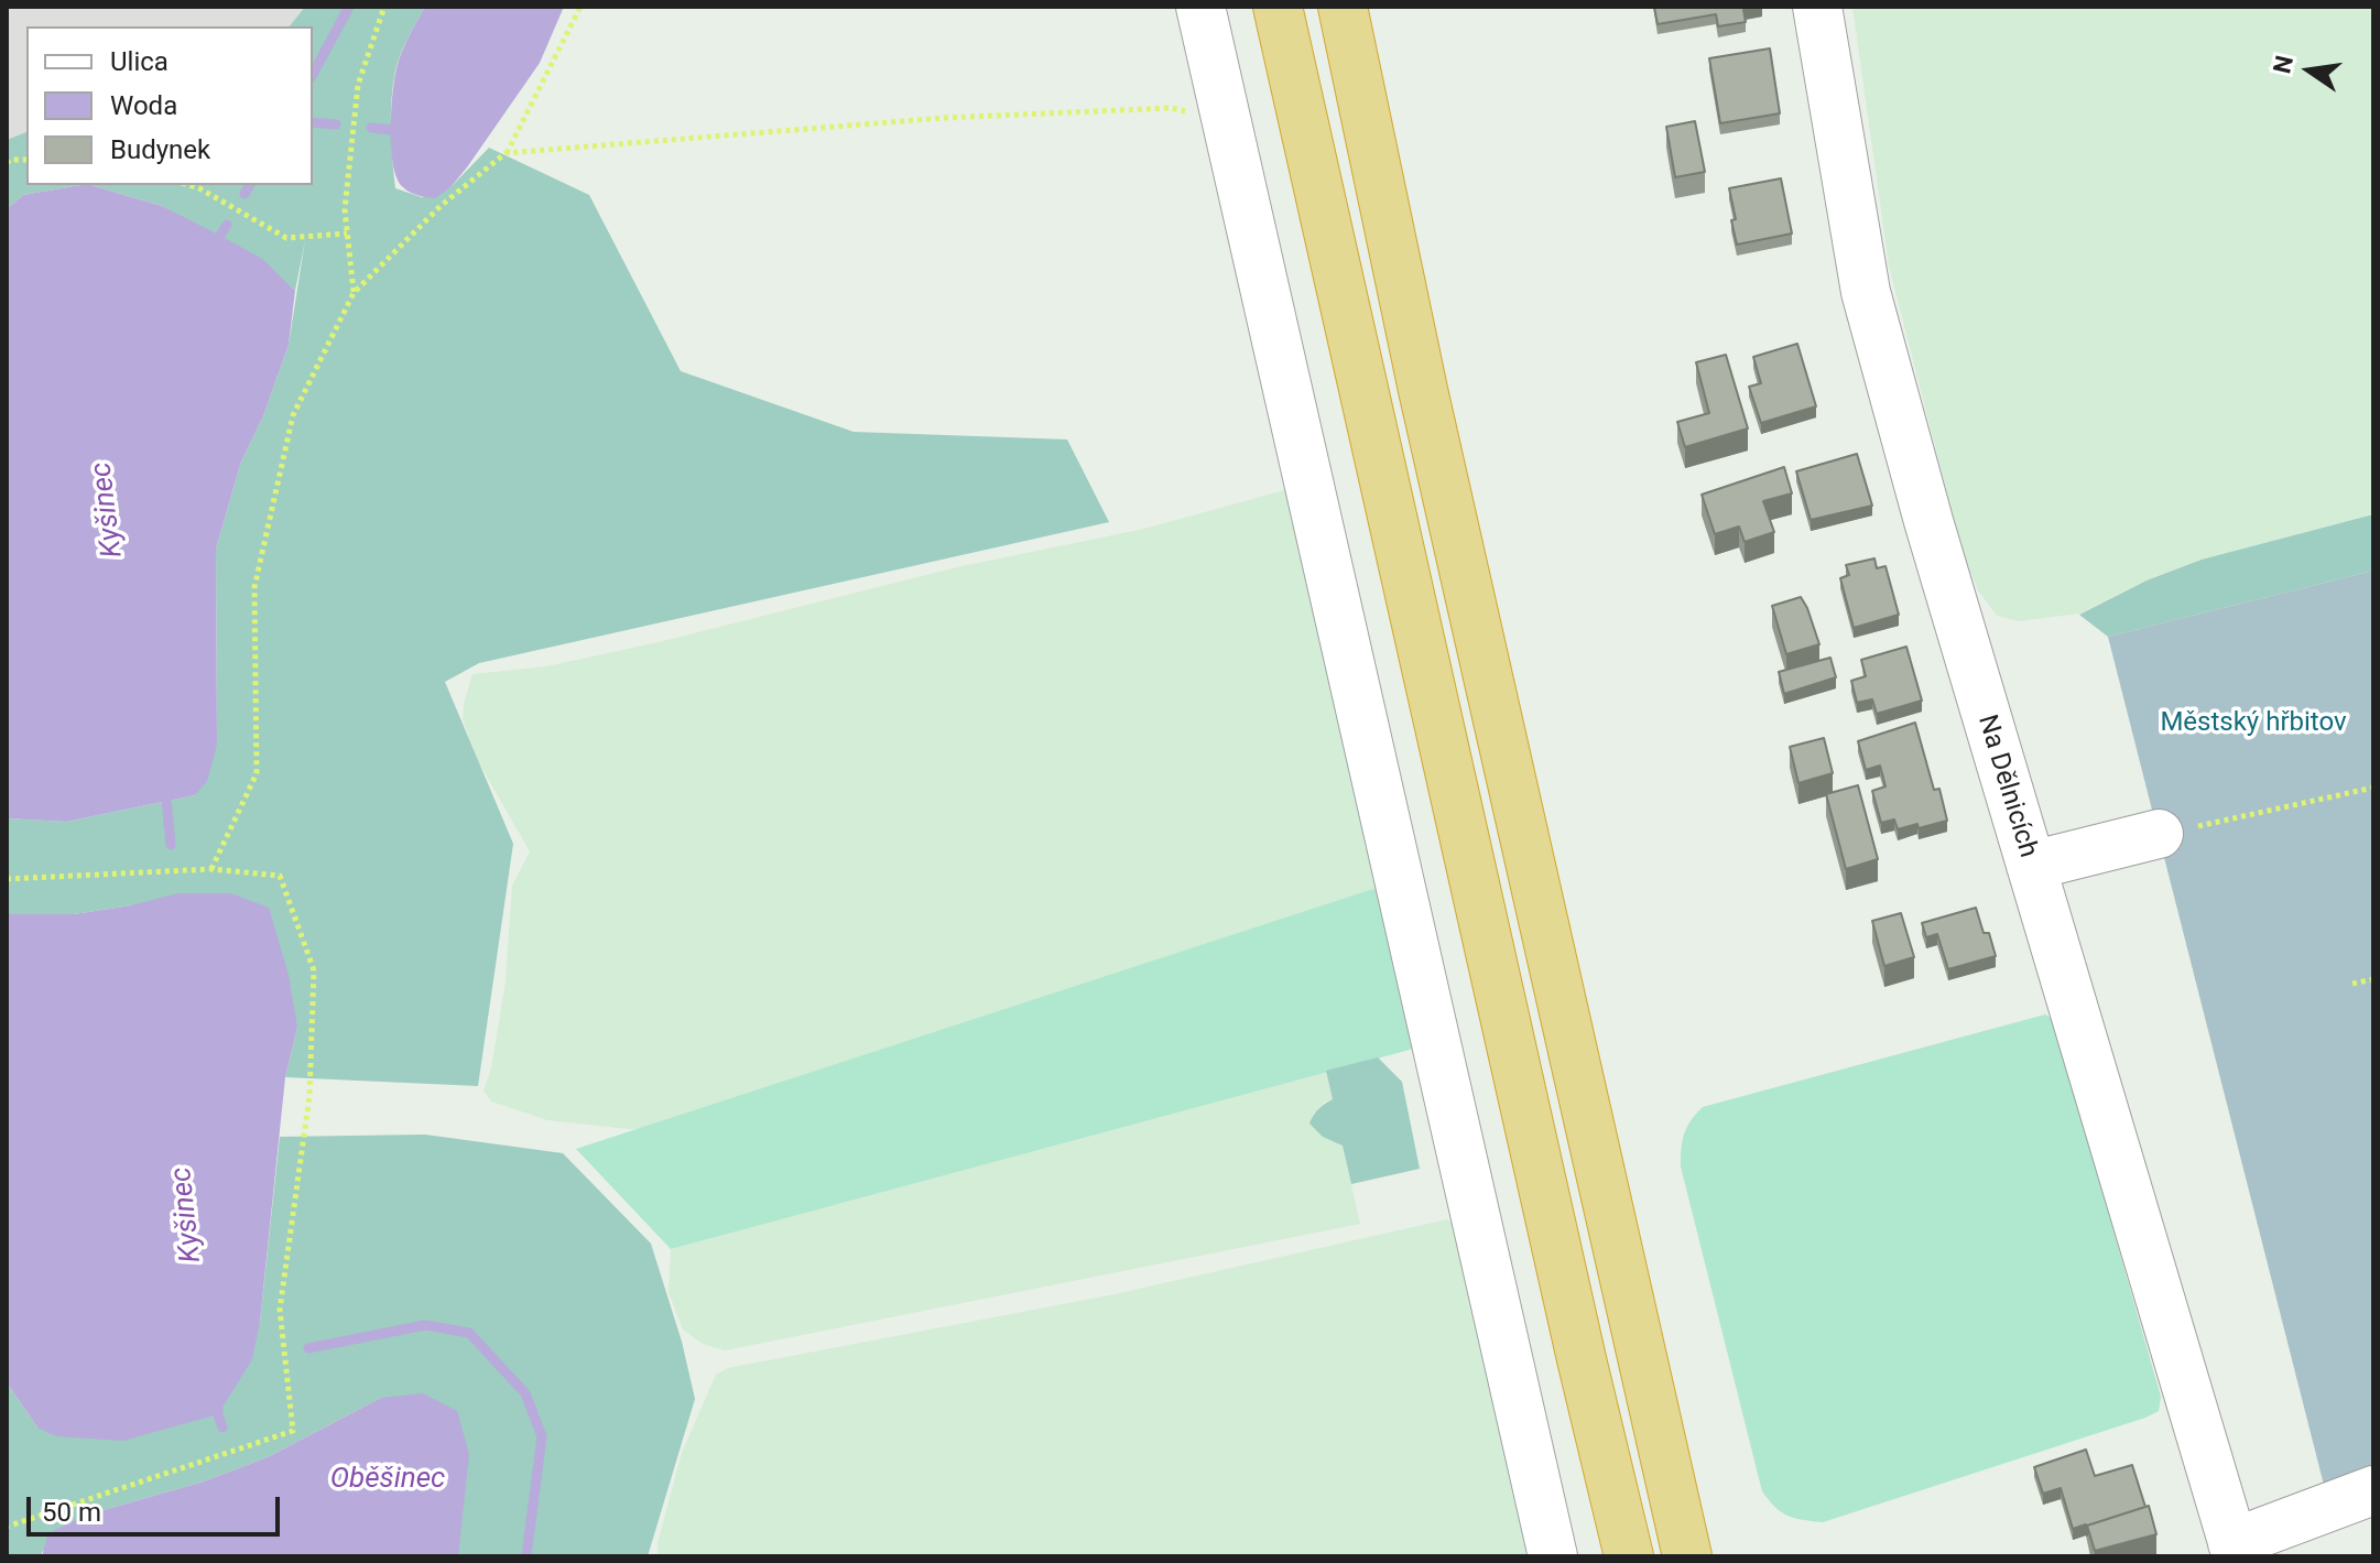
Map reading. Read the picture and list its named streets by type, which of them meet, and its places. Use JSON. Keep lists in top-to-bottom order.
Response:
{
  "streets": {
    "street": ["Na Dělnicích"]
  },
  "water": ["Kyšinec", "Oběšinec"],
  "parks": ["Městský hřbitov"],
  "legend": ["Ulica", "Woda", "Budynek"],
  "scale_bar": "50 m",
  "north": "left"
}
